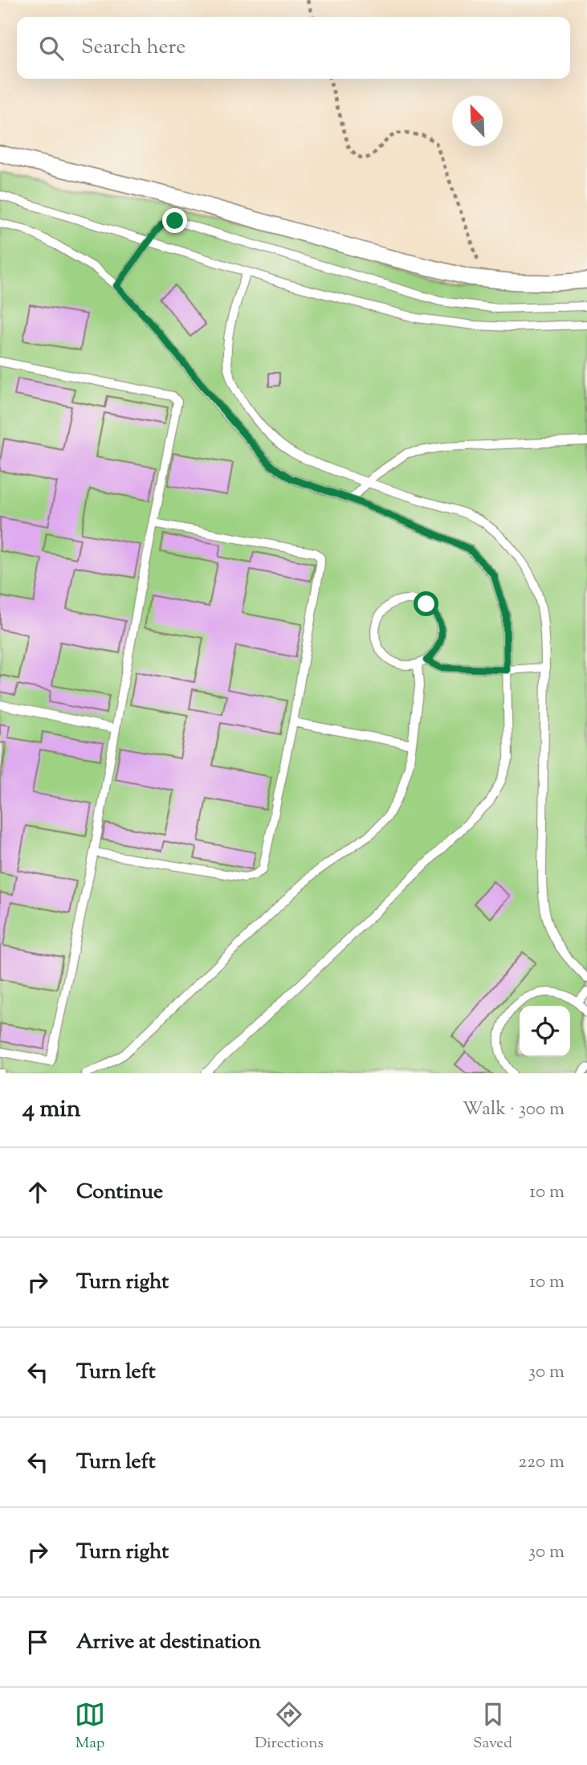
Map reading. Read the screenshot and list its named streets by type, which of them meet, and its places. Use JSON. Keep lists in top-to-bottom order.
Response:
{
  "north": "top left",
  "page": {
    "search": "Search here",
    "heading": ["4 min", "Walk · 300 m"],
    "list": [
      ["Continue", "10 m"],
      ["Turn right", "10 m"],
      ["Turn left", "30 m"],
      ["Turn left", "220 m"],
      ["Turn right", "30 m"],
      "Arrive at destination"
    ],
    "nav": ["Map", "Directions", "Saved"]
  }
}
